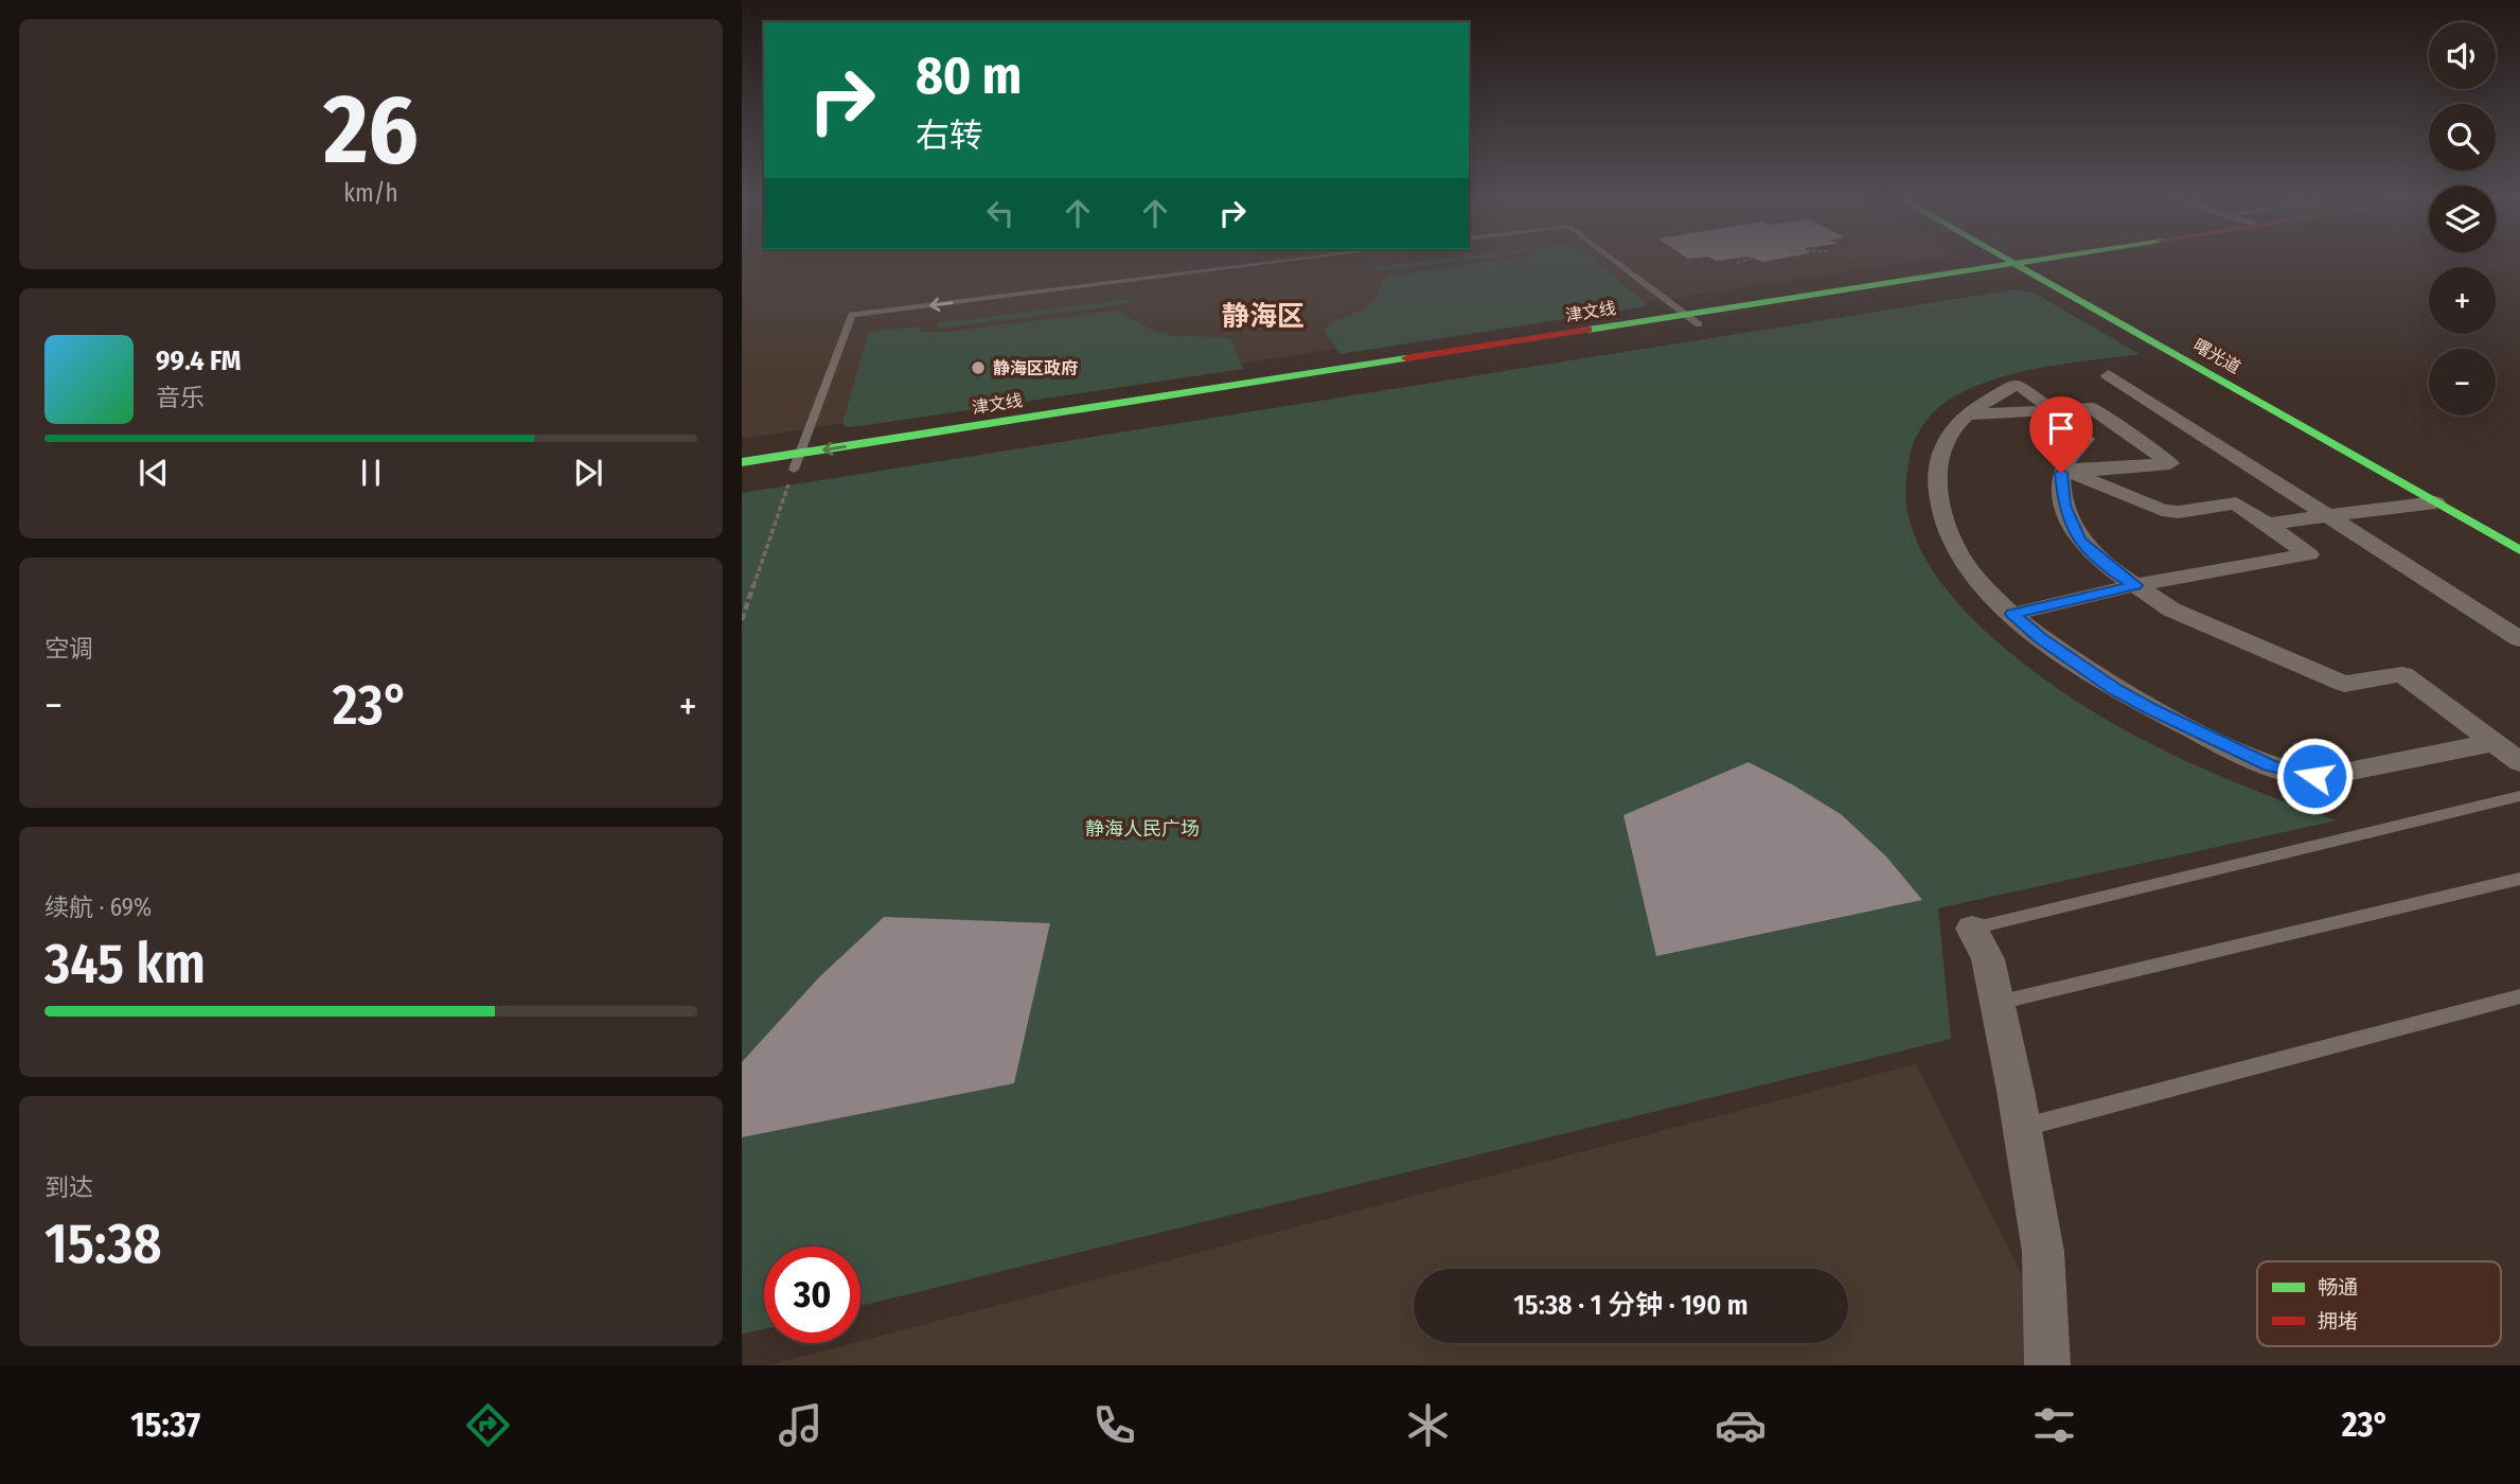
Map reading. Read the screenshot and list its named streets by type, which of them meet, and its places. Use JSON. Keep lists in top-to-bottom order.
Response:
{
  "streets": {
    "main road": ["津文线", "曙光道"]
  },
  "crossings": [
    ["津文线", "曙光道"]
  ],
  "districts": ["静海区"],
  "parks": ["静海人民广场"],
  "places": ["静海区政府"],
  "legend": ["畅通", "拥堵"],
  "page": {
    "tile": [
      ["26", "km/h"],
      "空调",
      ["续航 · 69%", "345 km"],
      ["到达", "15:38"]
    ],
    "map_buttons": ["+", "−"],
    "turn": ["80 m", "右转"],
    "song": ["99.4 FM", "音乐"],
    "heat": ["−", "23°", "+"],
    "limit": "30",
    "trip": "15:38 · 1 分钟 · 190 m",
    "tabs": ["15:37", "23°"]
  }
}
